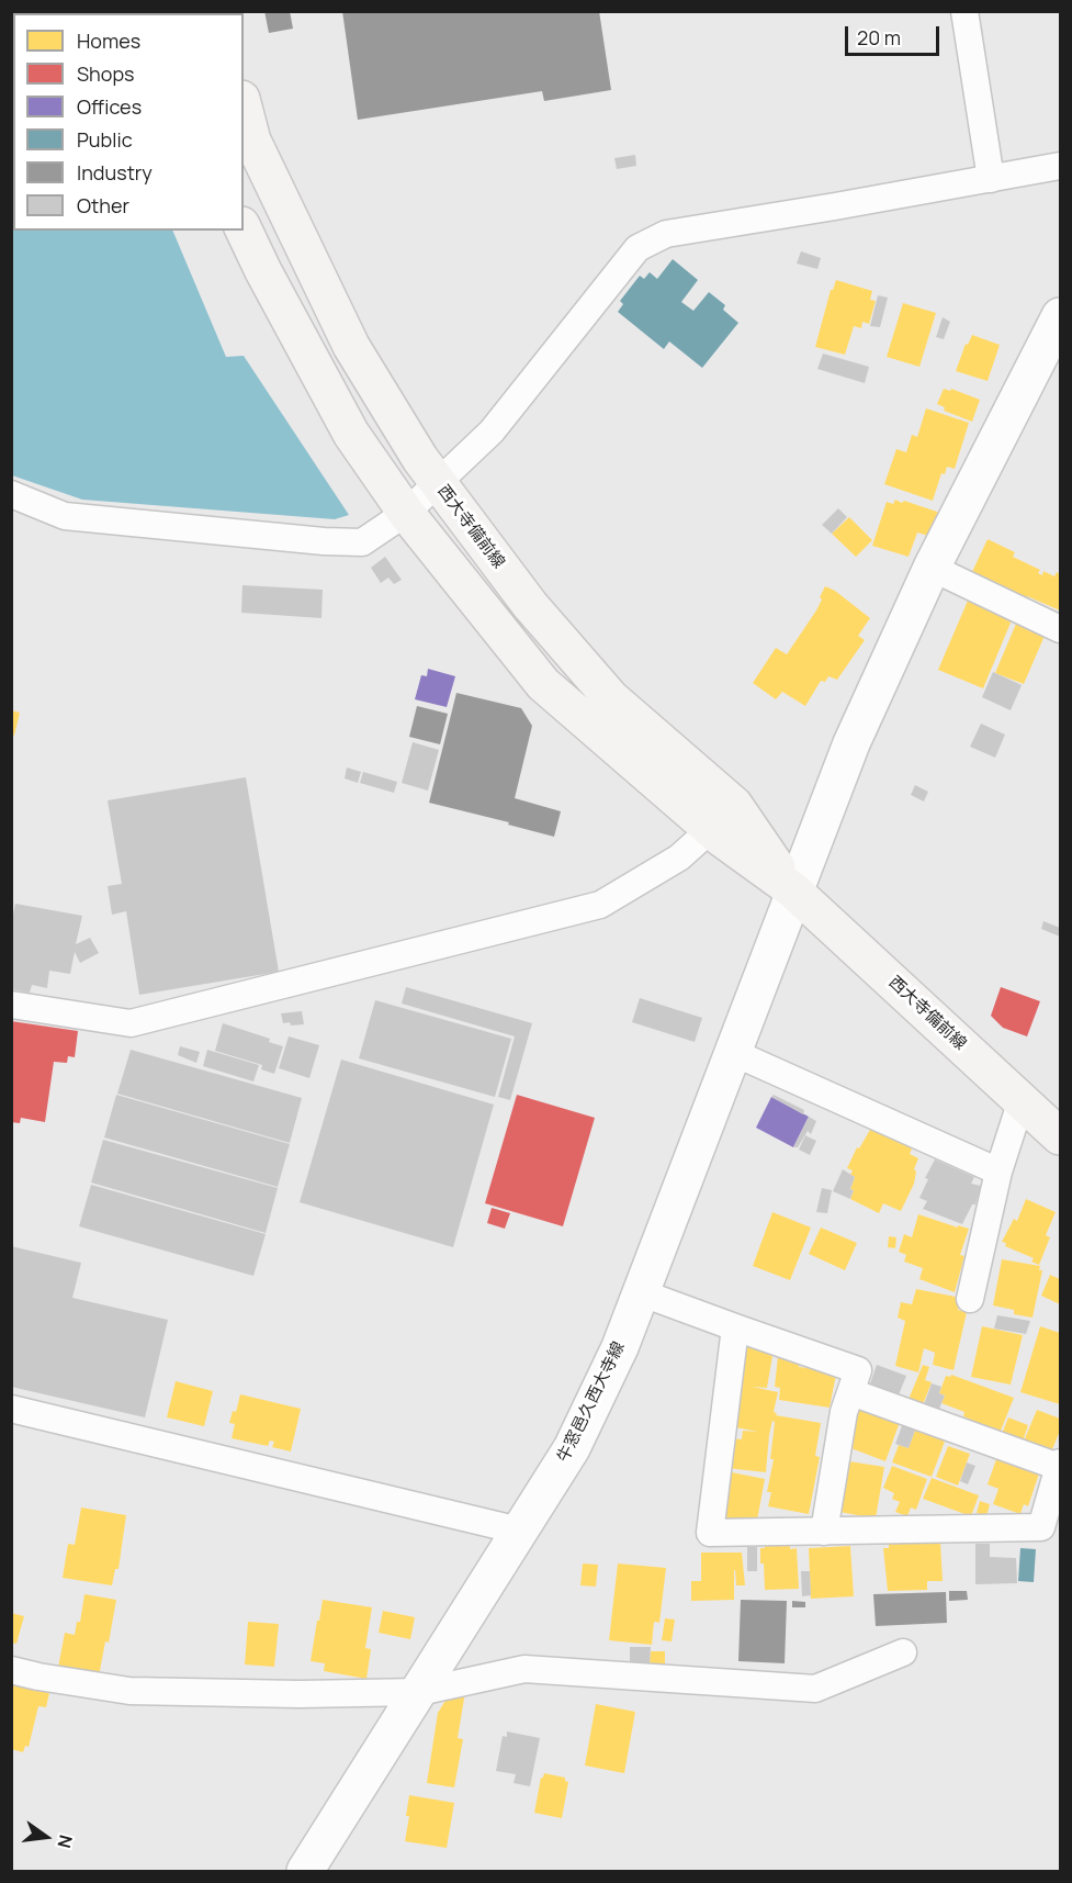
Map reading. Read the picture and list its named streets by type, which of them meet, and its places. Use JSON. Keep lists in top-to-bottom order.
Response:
{
  "streets": {
    "main road": ["西大寺備前線", "牛窓邑久西大寺線"]
  },
  "crossings": [
    ["西大寺備前線", "牛窓邑久西大寺線"]
  ],
  "legend": [
    "Homes",
    "Shops",
    "Offices",
    "Public",
    "Industry",
    "Other"
  ],
  "scale_bar": "20 m",
  "north": "right"
}
